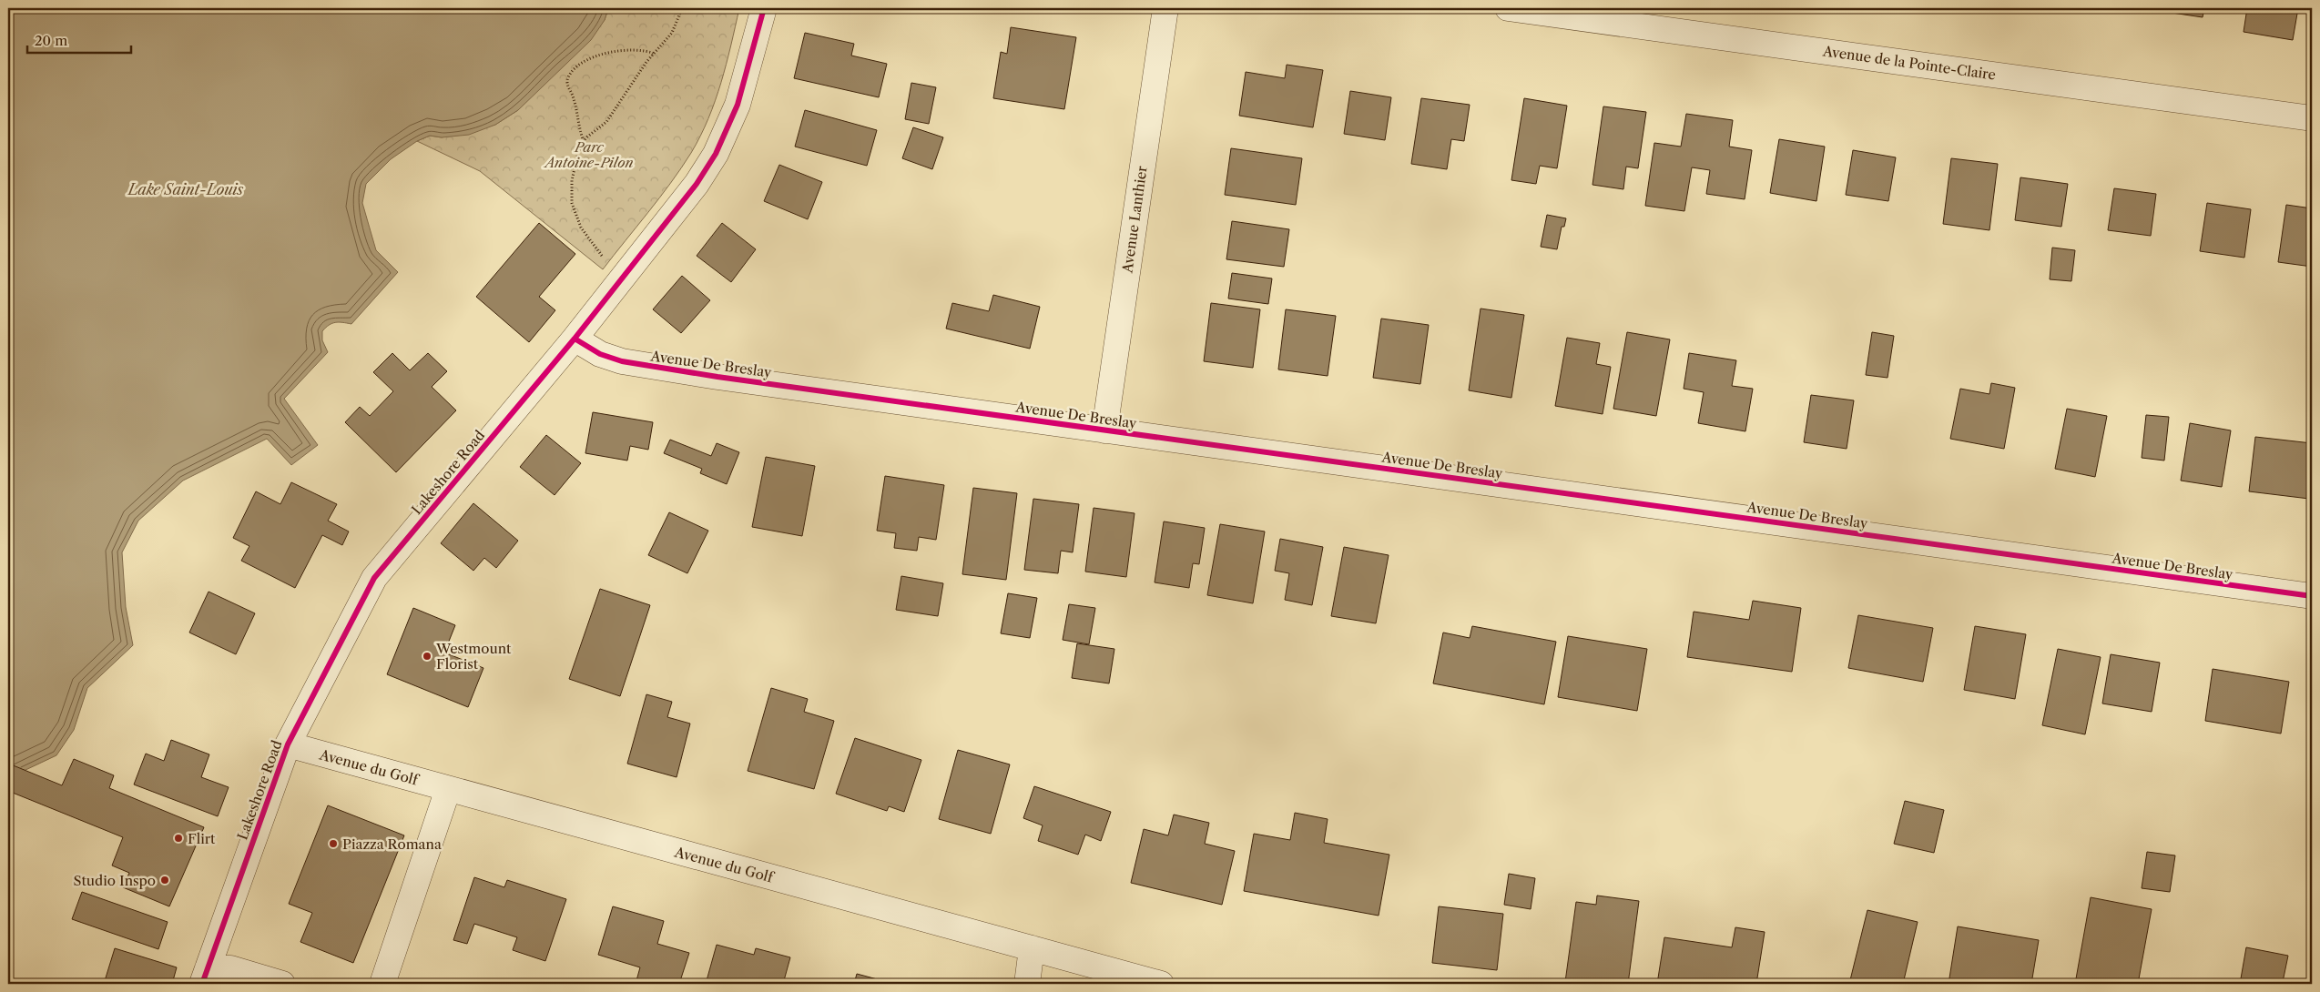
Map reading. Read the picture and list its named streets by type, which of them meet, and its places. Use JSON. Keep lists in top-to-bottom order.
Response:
{
  "streets": {
    "street": [
      "Avenue de la Pointe-Claire",
      "Avenue Lanthier",
      "Avenue De Breslay",
      "Lakeshore Road",
      "Avenue du Golf"
    ]
  },
  "crossings": [
    ["Avenue Lanthier", "Avenue De Breslay"],
    ["Avenue De Breslay", "Lakeshore Road"],
    ["Lakeshore Road", "Avenue du Golf"]
  ],
  "water": ["Lake Saint-Louis"],
  "parks": ["Parc Antoine-Pilon"],
  "places": [
    "Westmount Florist",
    "Flirt",
    "Piazza Romana",
    "Studio Inspo"
  ],
  "scale_bar": "20 m"
}
